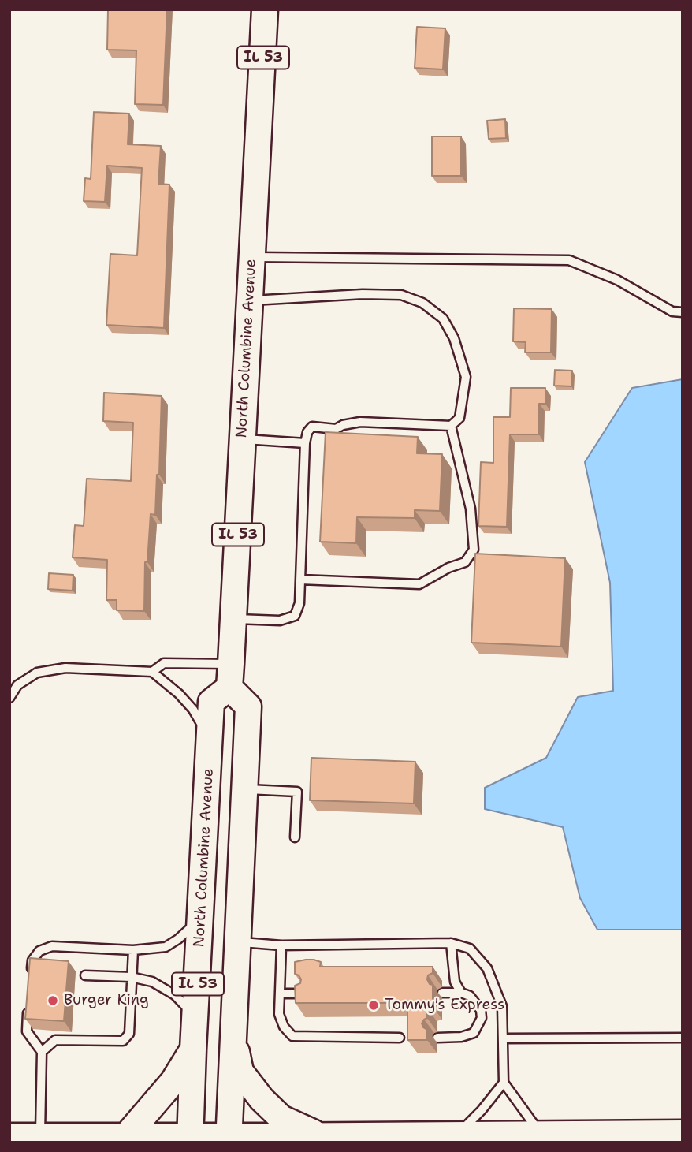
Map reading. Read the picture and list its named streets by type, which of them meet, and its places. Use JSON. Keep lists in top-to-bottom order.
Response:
{
  "streets": {
    "main road": ["IL 53", "North Columbine Avenue"]
  },
  "crossings": [
    ["IL 53", "North Columbine Avenue"]
  ],
  "places": ["Burger King", "Tommy's Express"]
}
